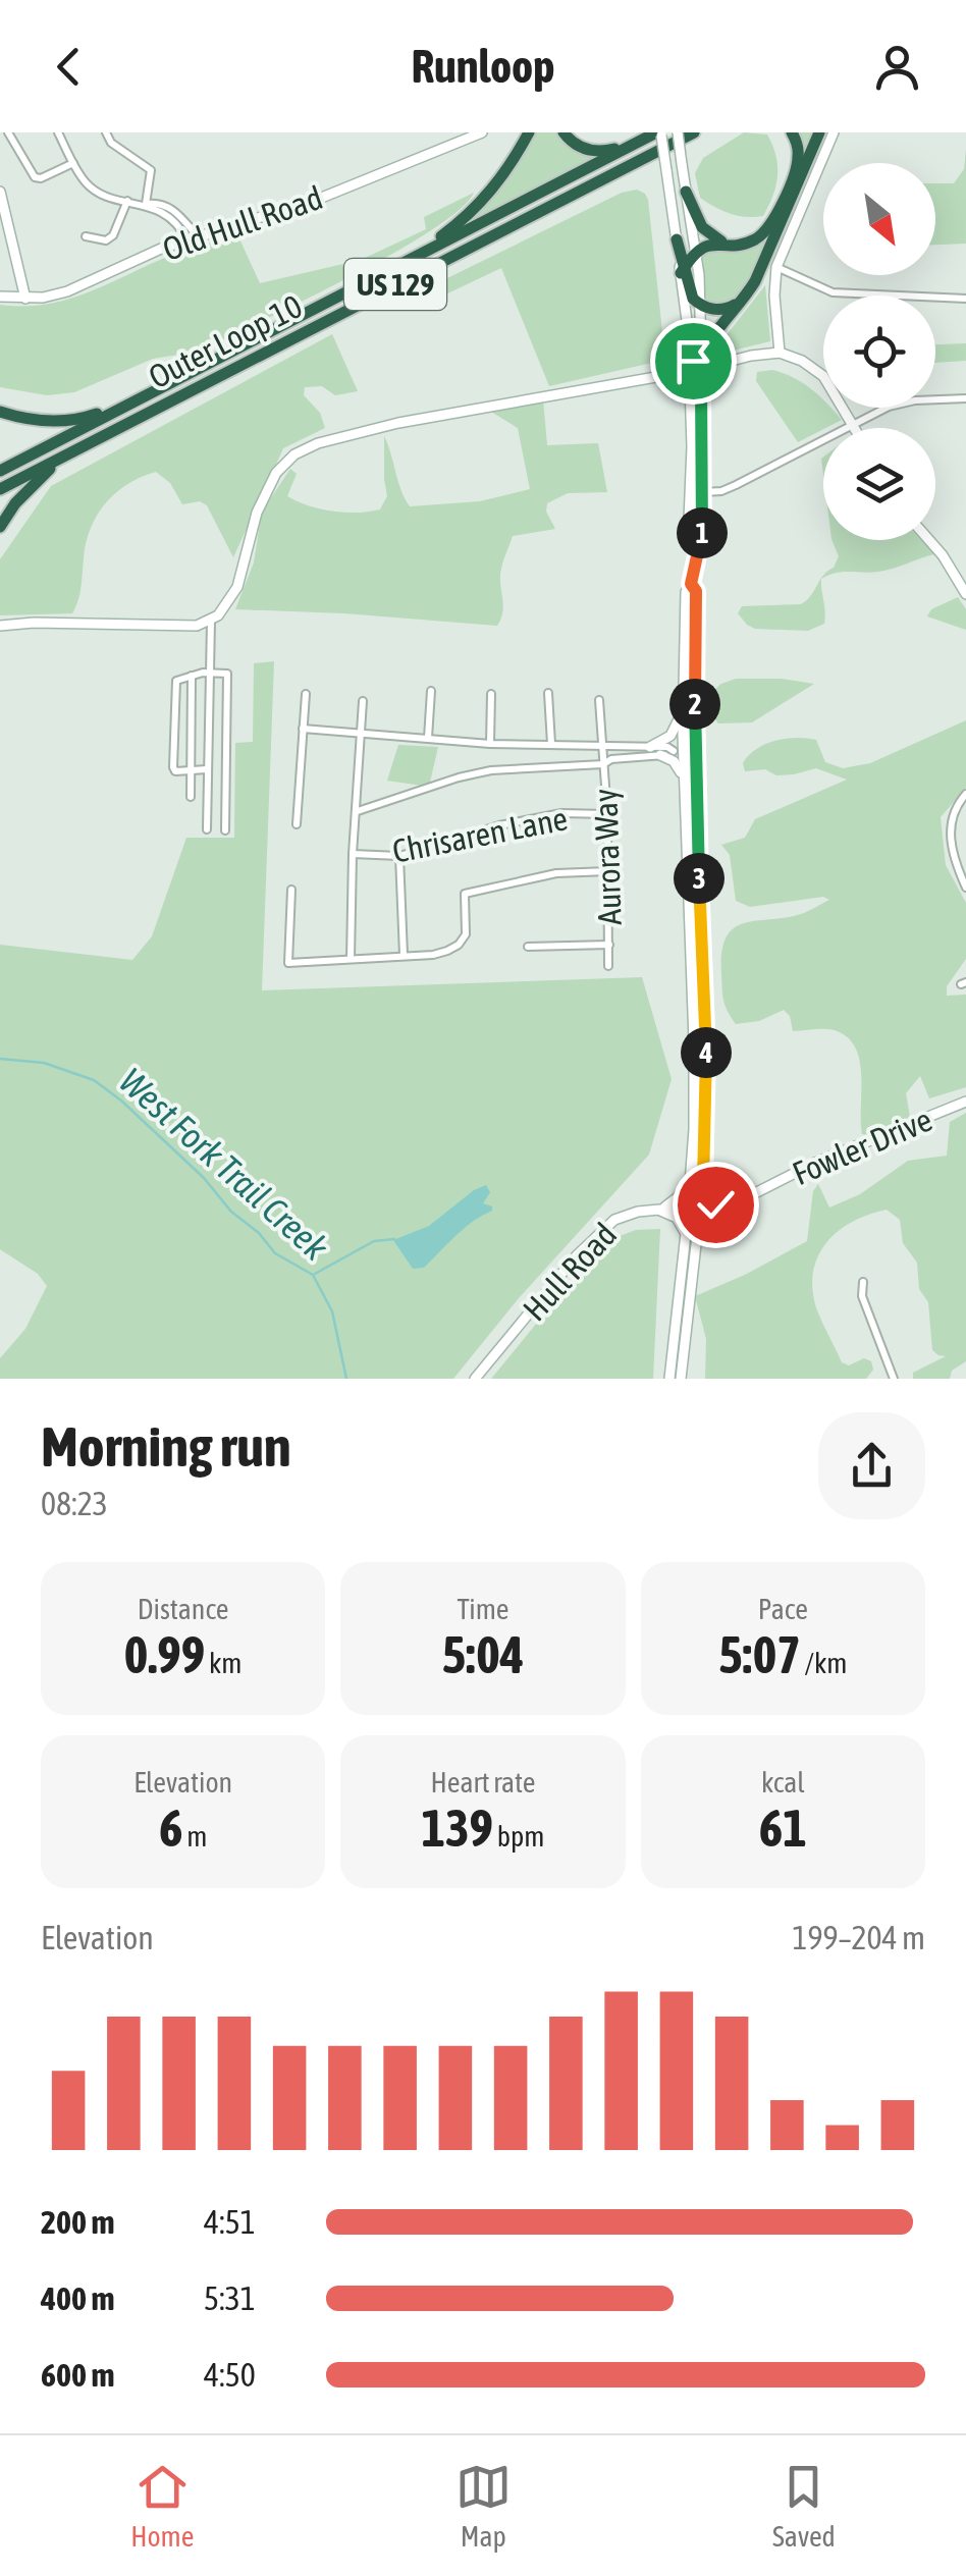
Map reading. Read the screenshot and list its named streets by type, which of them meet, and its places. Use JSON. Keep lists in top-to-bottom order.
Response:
{
  "streets": {
    "highway": ["US 129", "Outer Loop 10"],
    "main road": ["Old Hull Road", "Fowler Drive", "Hull Road"],
    "street": ["Chrisaren Lane", "Aurora Way"]
  },
  "crossings": [
    ["Chrisaren Lane", "Aurora Way"],
    ["Fowler Drive", "Hull Road"]
  ],
  "water": ["West Fork Trail Creek"],
  "north": "bottom right",
  "page": {
    "header": "Runloop",
    "pins": [
      "1",
      "2",
      "3",
      "4"
    ],
    "heading": ["Morning run", "08:23"],
    "stats": [
      ["Distance", "0.99 km"],
      ["Time", "5:04"],
      ["Pace", "5:07 /km"],
      ["Elevation", "6 m"],
      ["Heart rate", "139 bpm"],
      ["kcal", "61"]
    ],
    "chart": ["Elevation", "199–204 m"],
    "list": [
      {
        "name": "200 m",
        "note": "4:51"
      },
      {
        "name": "400 m",
        "note": "5:31"
      },
      {
        "name": "600 m",
        "note": "4:50"
      }
    ],
    "tabs": ["Home", "Map", "Saved"]
  }
}
